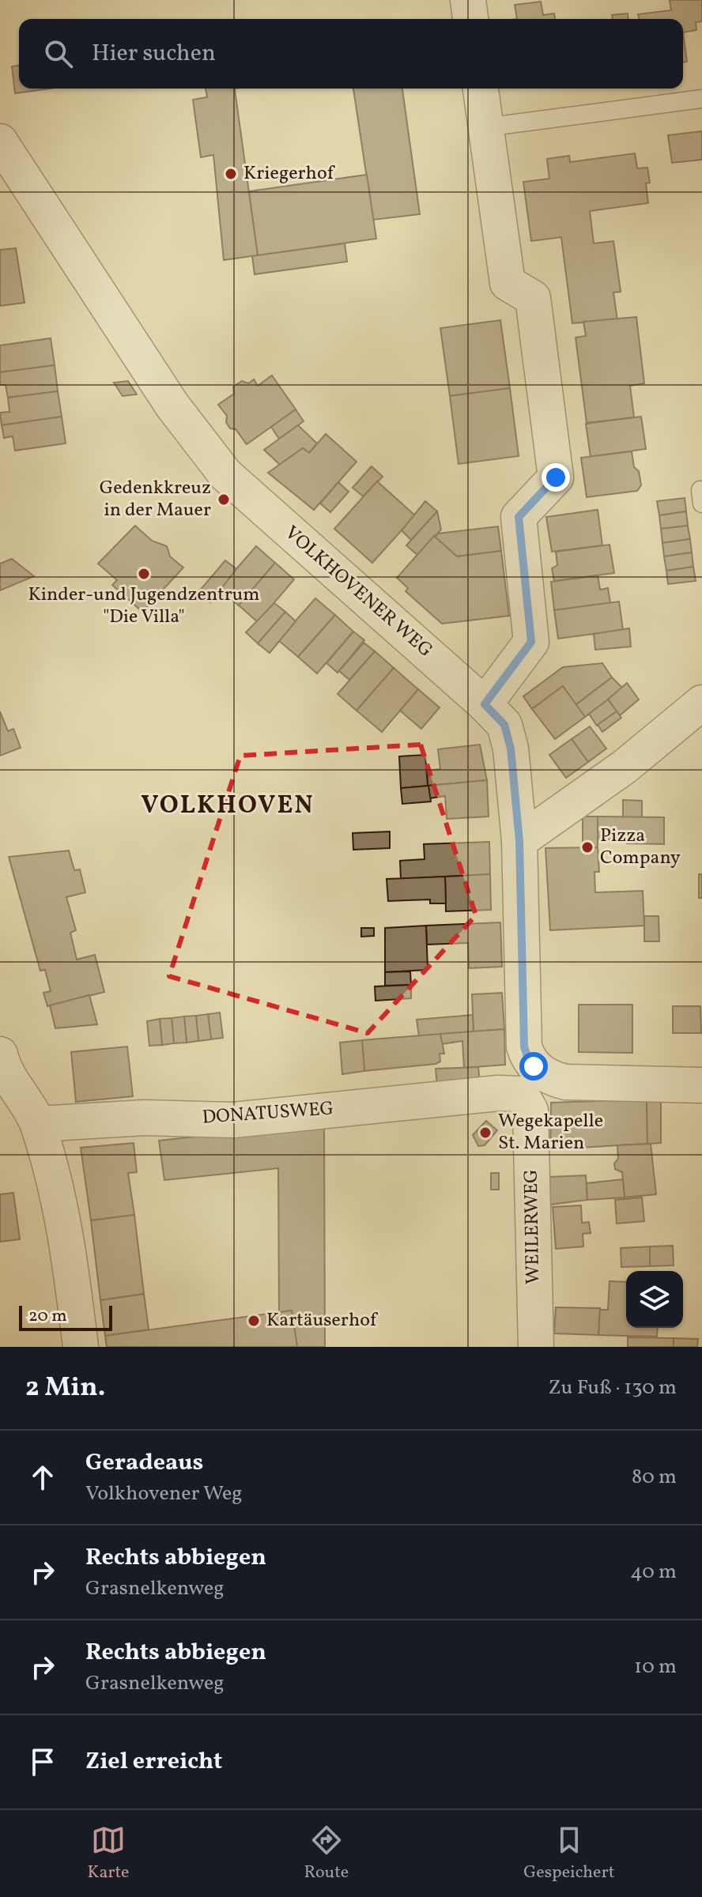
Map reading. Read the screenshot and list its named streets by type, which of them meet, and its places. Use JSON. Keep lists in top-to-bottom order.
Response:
{
  "streets": {
    "street": ["VOLKHOVENER WEG", "DONATUSWEG", "WEILERWEG"]
  },
  "crossings": [
    ["DONATUSWEG", "WEILERWEG"]
  ],
  "districts": ["VOLKHOVEN"],
  "places": [
    "Kriegerhof",
    "Gedenkkreuz in der Mauer",
    "Kinder-und Jugendzentrum \"Die Villa\"",
    "Pizza Company",
    "Wegekapelle St. Marien",
    "Kartäuserhof"
  ],
  "scale_bar": "20 m",
  "page": {
    "search": "Hier suchen",
    "scale": "20 m",
    "heading": ["2 Min.", "Zu Fuß · 130 m"],
    "list": [
      ["Geradeaus", "Volkhovener Weg", "80 m"],
      ["Rechts abbiegen", "Grasnelkenweg", "40 m"],
      ["Rechts abbiegen", "Grasnelkenweg", "10 m"],
      "Ziel erreicht"
    ],
    "nav": ["Karte", "Route", "Gespeichert"]
  }
}
